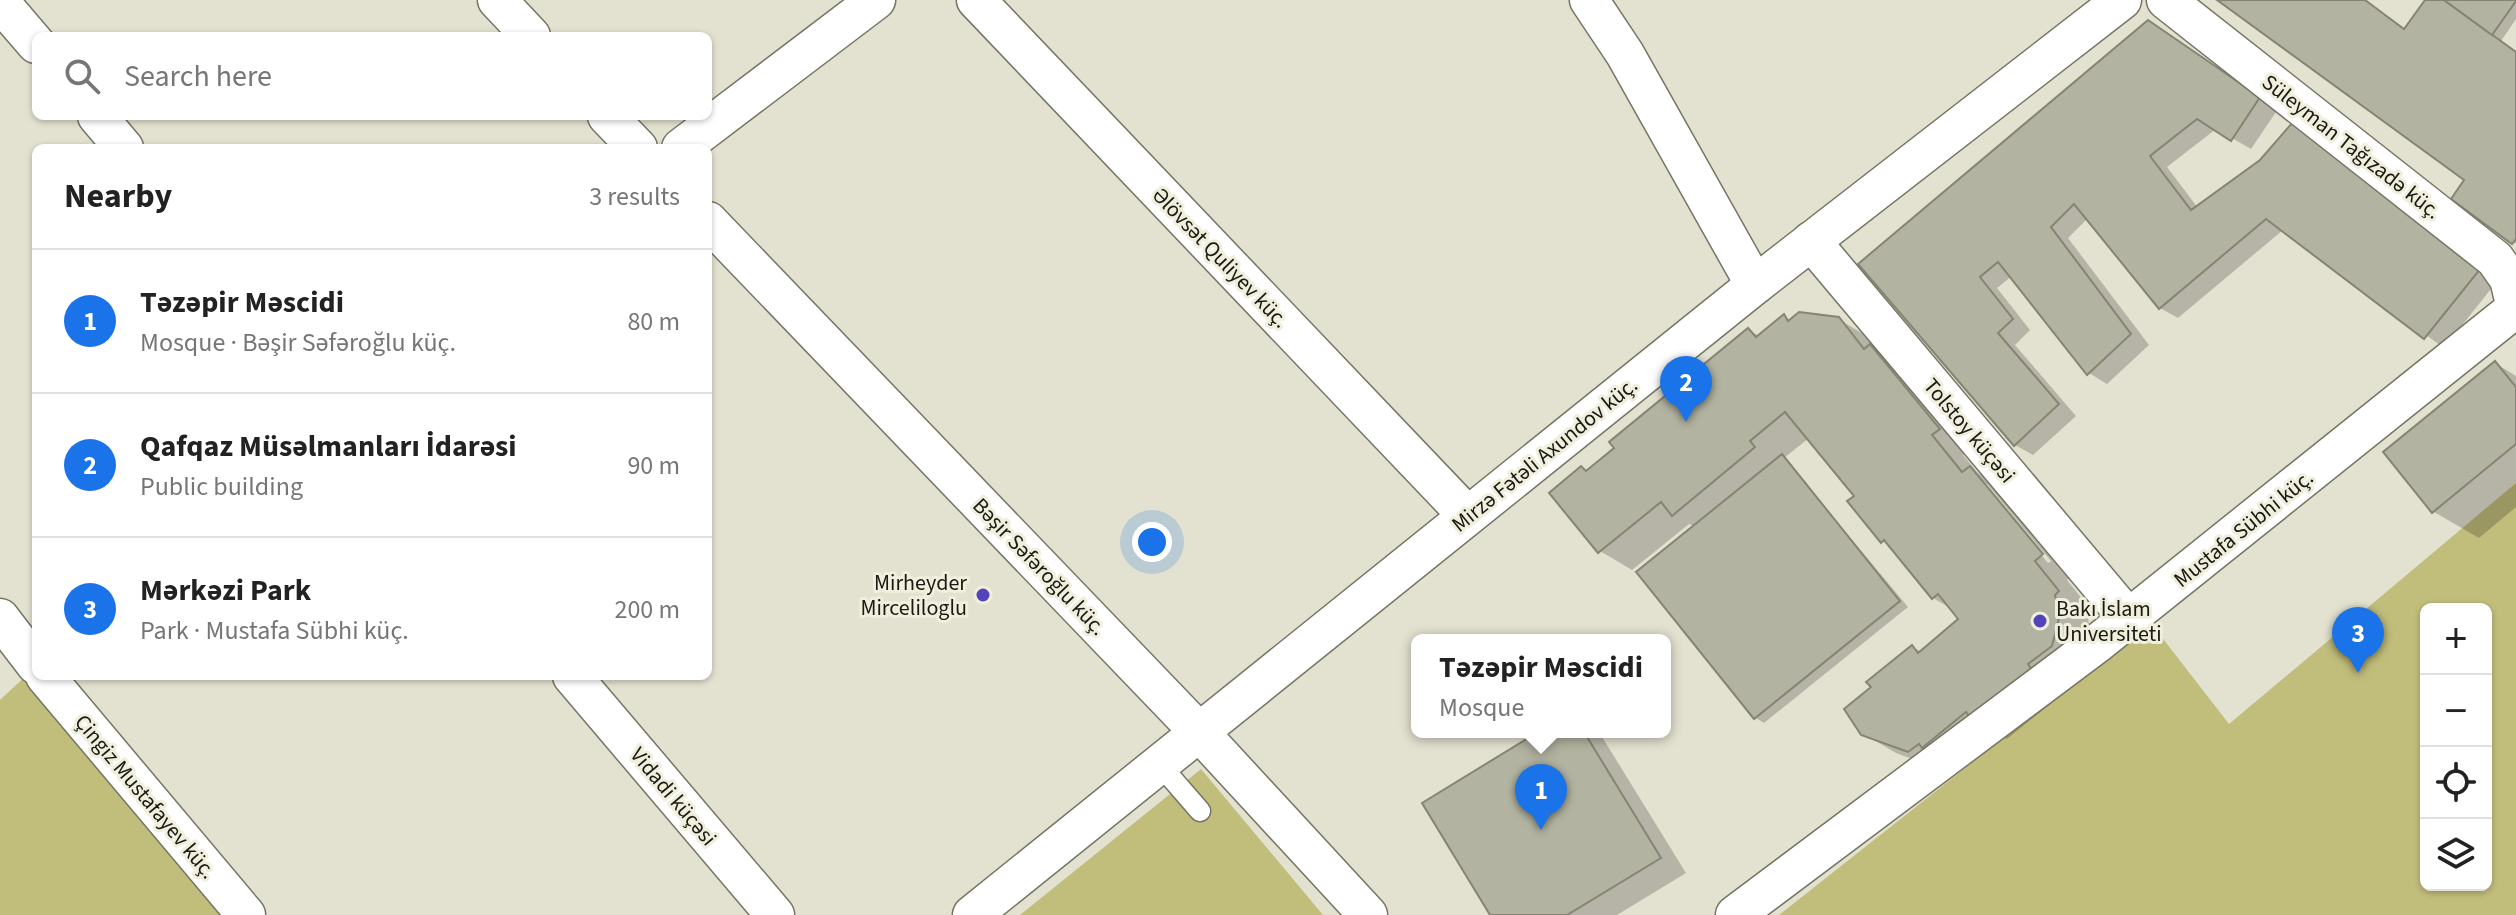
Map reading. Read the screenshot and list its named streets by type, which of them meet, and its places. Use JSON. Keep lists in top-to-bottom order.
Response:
{
  "streets": {
    "street": [
      "Süleyman Tağızadə küç.",
      "Əlövsət Quliyev küç.",
      "Tolstoy küçəsi",
      "Mirzə Fətəli Axundov küç.",
      "Mustafa Sübhi küç.",
      "Bəşir Səfəroğlu küç.",
      "Çingiz Mustafayev küç.",
      "Vidadi küçəsi"
    ]
  },
  "crossings": [
    ["Süleyman Tağızadə küç.", "Mustafa Sübhi küç."],
    ["Əlövsət Quliyev küç.", "Mirzə Fətəli Axundov küç."],
    ["Tolstoy küçəsi", "Mirzə Fətəli Axundov küç."],
    ["Tolstoy küçəsi", "Mustafa Sübhi küç."],
    ["Mirzə Fətəli Axundov küç.", "Bəşir Səfəroğlu küç."]
  ],
  "places": ["Mirheyder Mirceliloglu", "Bakı İslam Universiteti"],
  "page": {
    "search": "Search here",
    "heading": ["Nearby", "3 results"],
    "list": [
      {
        "mark": "1",
        "name": "Təzəpir Məscidi",
        "note": "Mosque · Bəşir Səfəroğlu küç.",
        "value": "80 m"
      },
      {
        "mark": "2",
        "name": "Qafqaz Müsəlmanları İdarəsi",
        "note": "Public building",
        "value": "90 m"
      },
      {
        "mark": "3",
        "name": "Mərkəzi Park",
        "note": "Park · Mustafa Sübhi küç.",
        "value": "200 m"
      }
    ],
    "pins": ["2", "3", "1"],
    "map_buttons": ["+", "−"],
    "popup": ["Təzəpir Məscidi", "Mosque"]
  }
}
